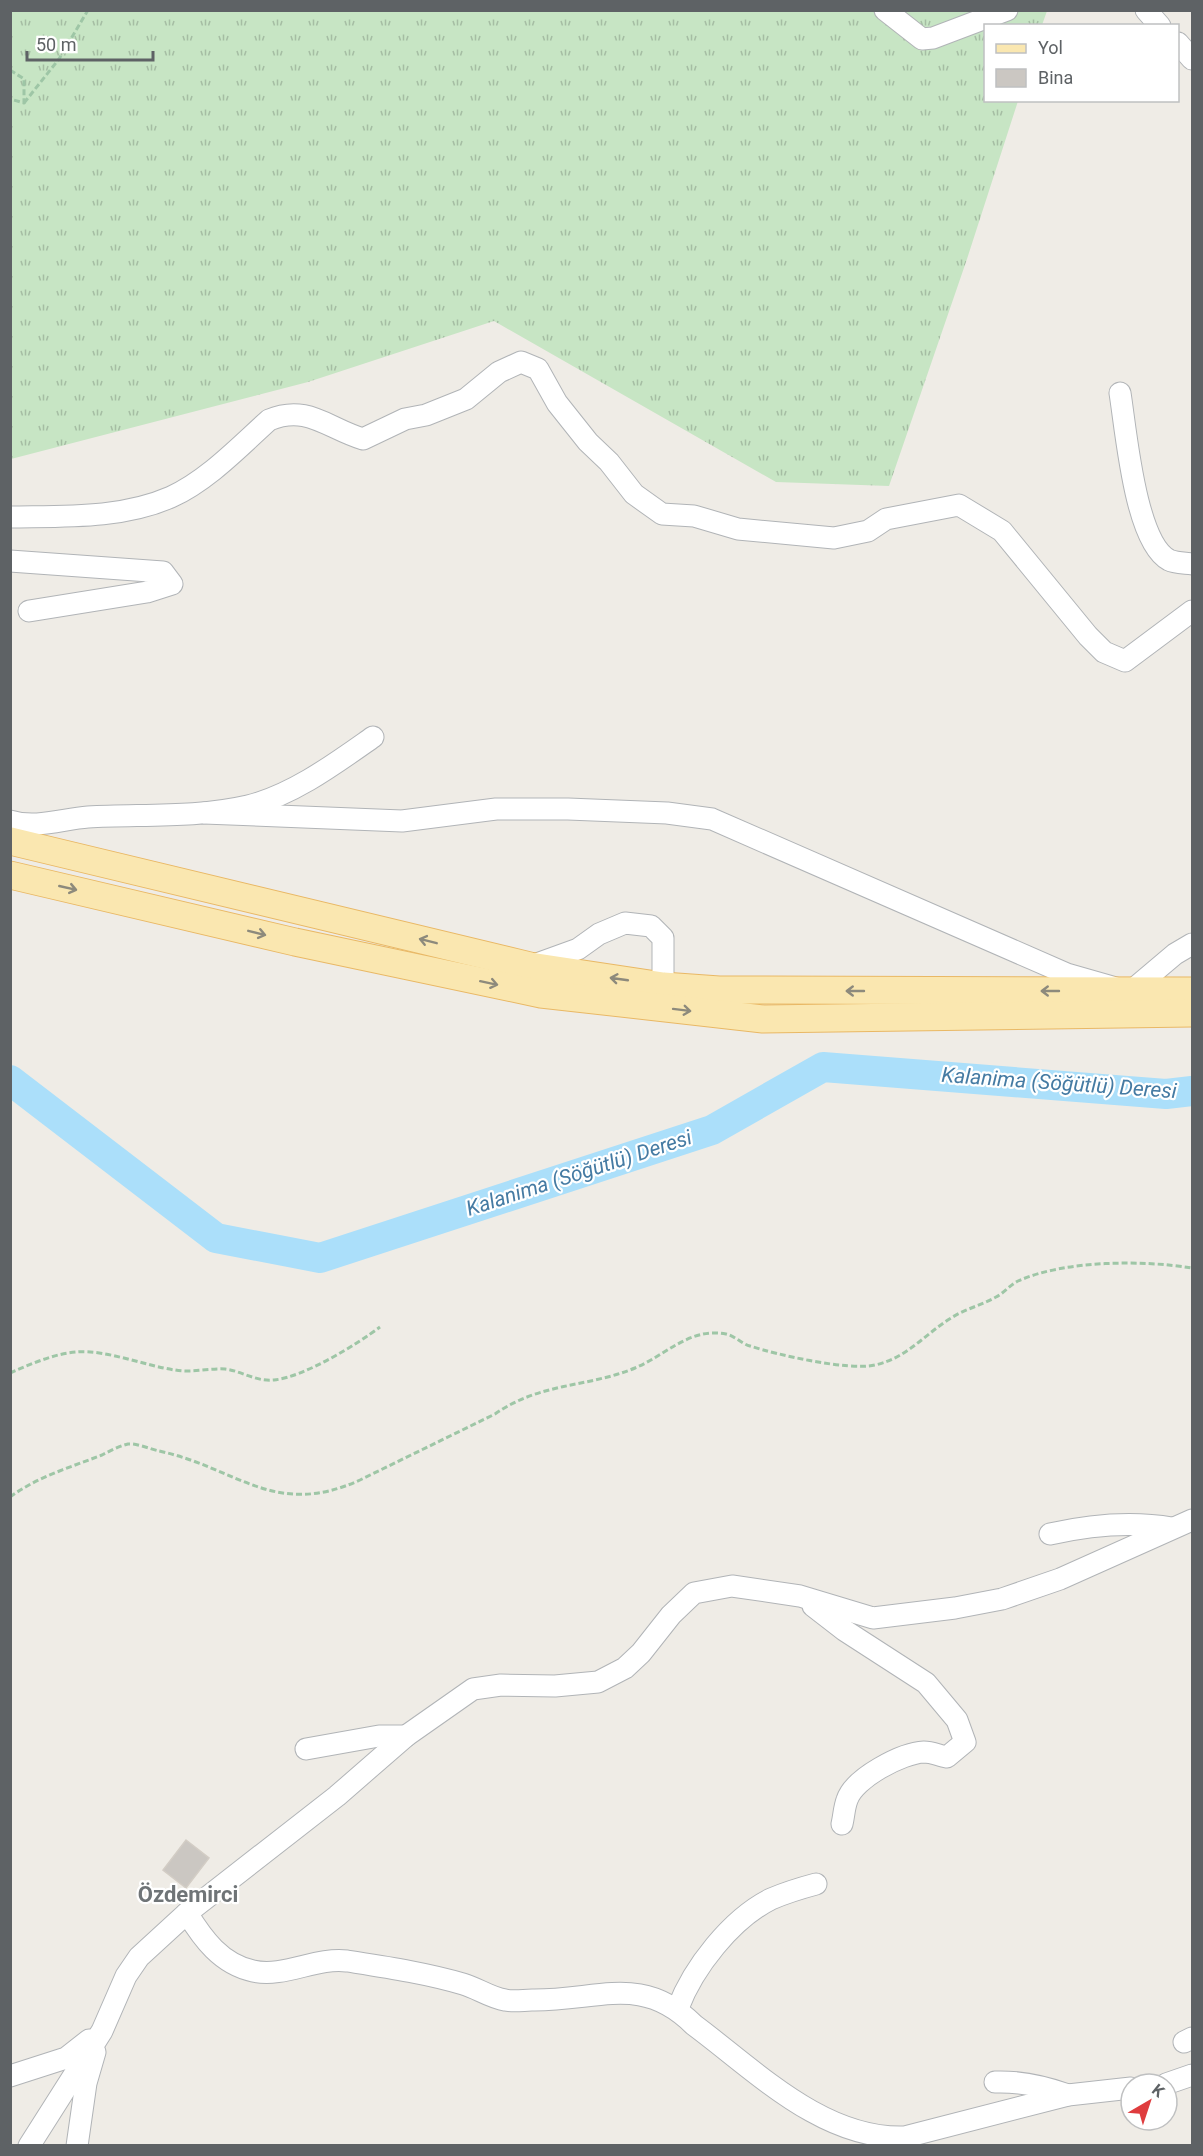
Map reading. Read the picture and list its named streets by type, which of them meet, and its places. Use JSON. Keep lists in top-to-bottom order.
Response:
{
  "districts": ["Özdemirci"],
  "water": ["Kalanima (Söğütlü) Deresi"],
  "legend": ["Yol", "Bina"],
  "scale_bar": "50 m",
  "north": "top right"
}
